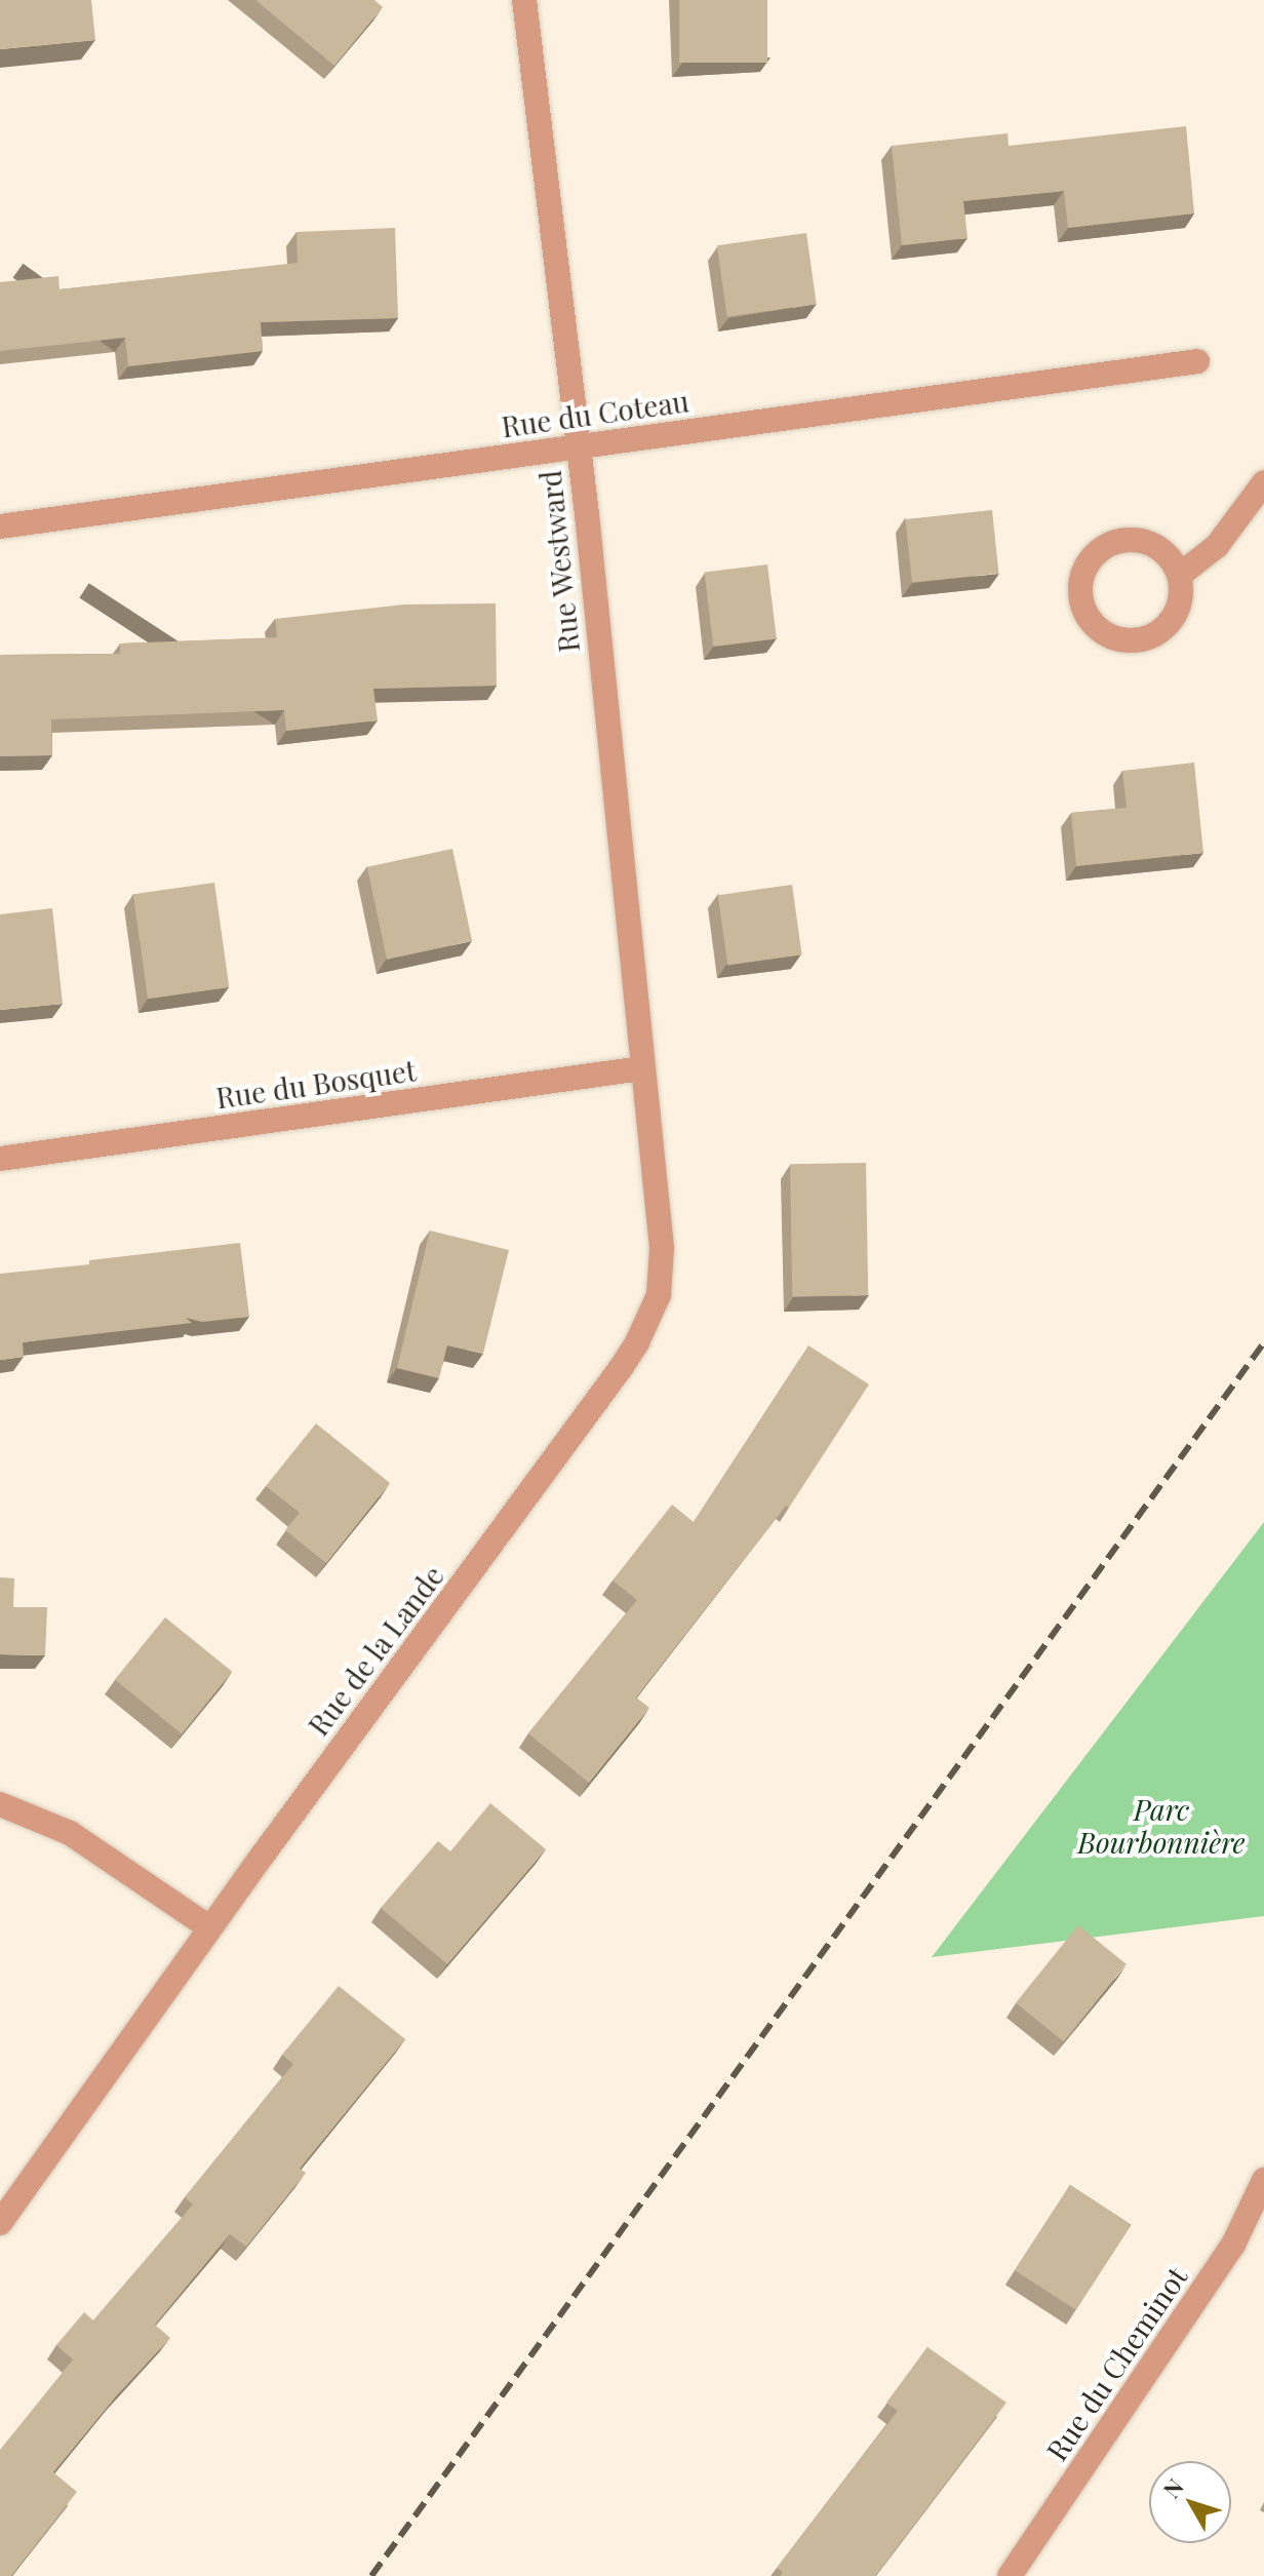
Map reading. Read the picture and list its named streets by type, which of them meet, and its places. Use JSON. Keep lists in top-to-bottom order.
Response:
{
  "streets": {
    "street": [
      "Rue du Coteau",
      "Rue Westward",
      "Rue du Bosquet",
      "Rue de la Lande",
      "Rue du Cheminot"
    ]
  },
  "crossings": [
    ["Rue du Coteau", "Rue Westward"],
    ["Rue Westward", "Rue du Bosquet"],
    ["Rue Westward", "Rue de la Lande"],
    ["Rue du Bosquet", "Rue de la Lande"]
  ],
  "parks": ["Parc Bourbonnière"],
  "north": "top left"
}
